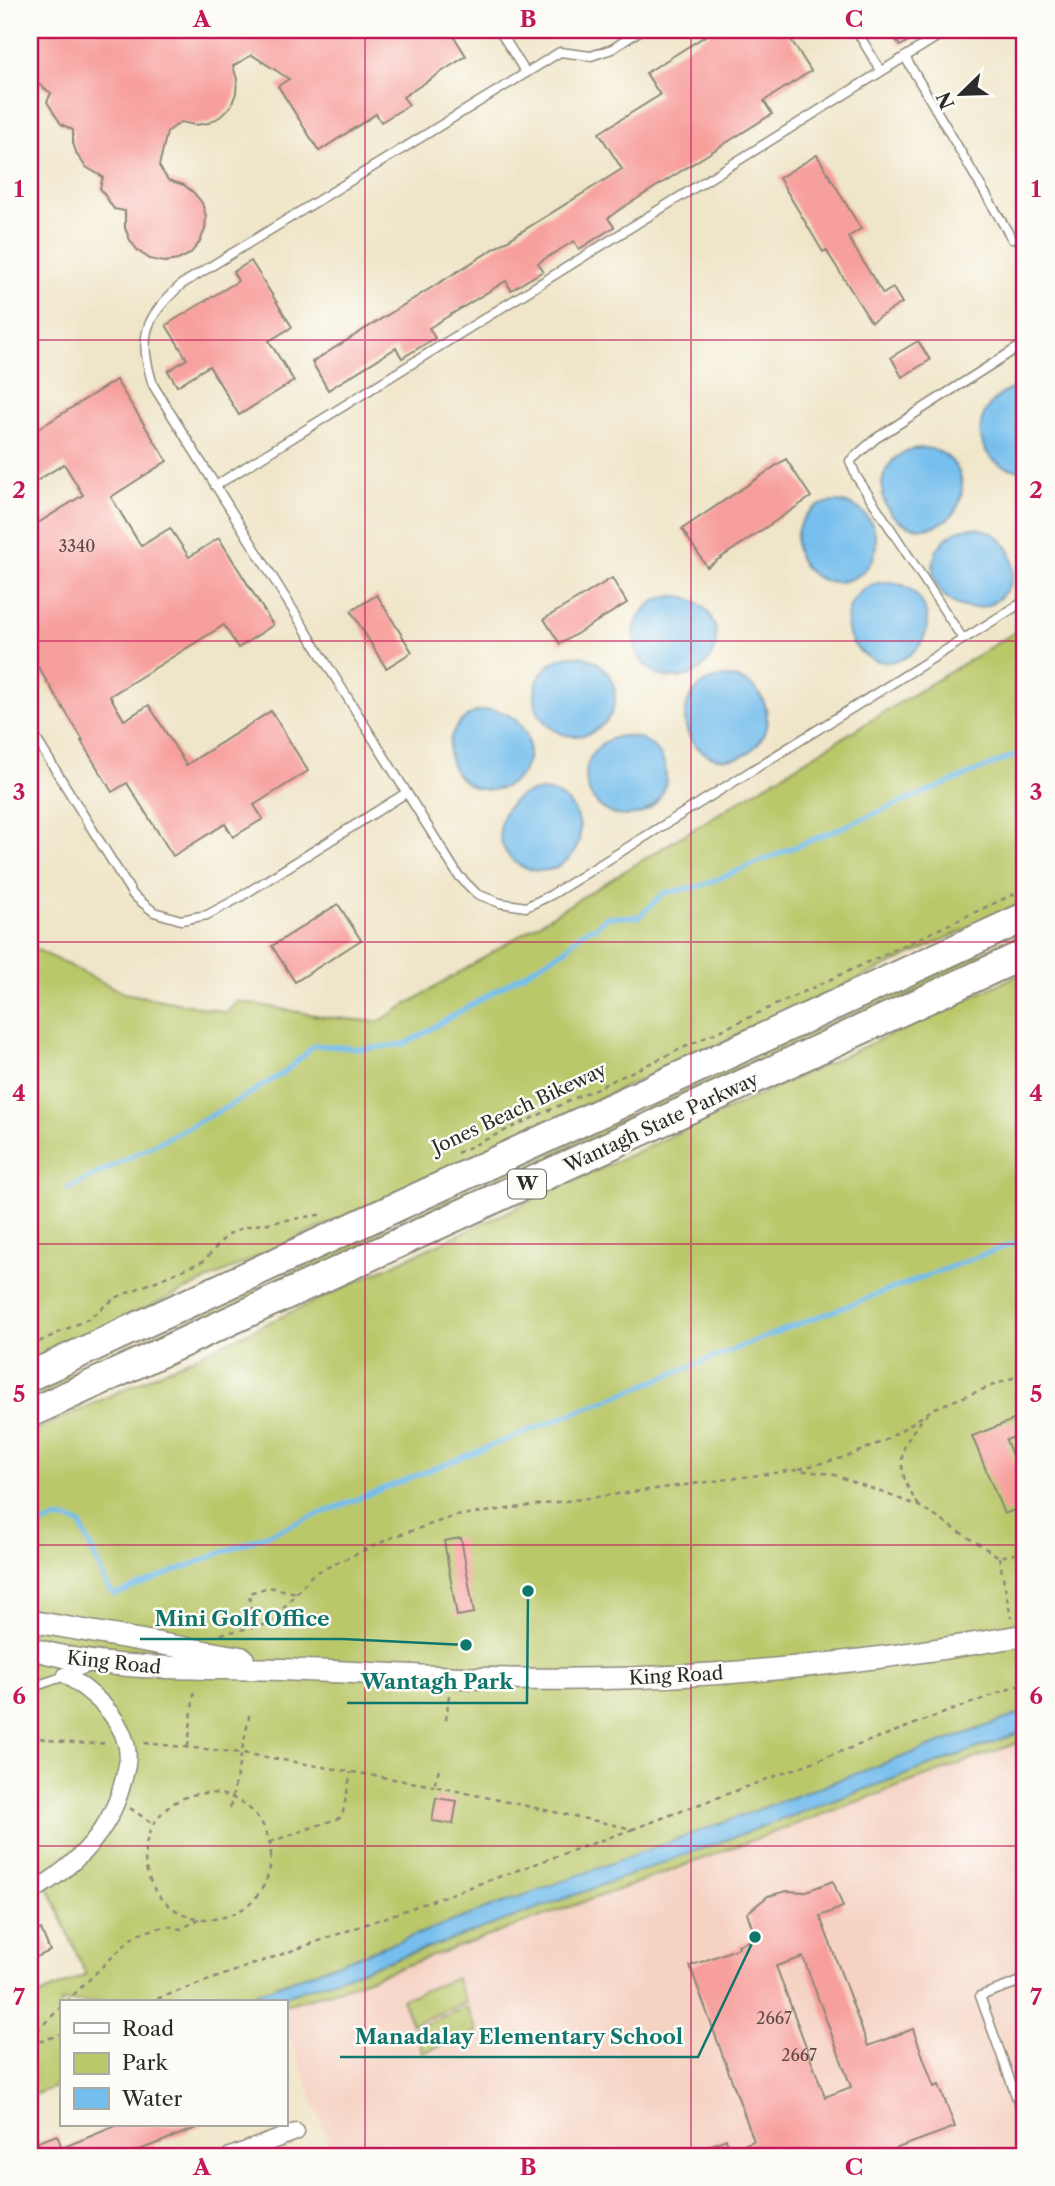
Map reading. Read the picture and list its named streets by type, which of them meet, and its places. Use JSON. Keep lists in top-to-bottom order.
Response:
{
  "streets": {
    "highway": ["Wantagh State Parkway", "W"],
    "street": ["King Road"],
    "path": ["Jones Beach Bikeway"]
  },
  "places": ["Wantagh Park", "Mini Golf Office", "Manadalay Elementary School"],
  "house_numbers": ["3340", "2667", "2667"],
  "legend": ["Road", "Park", "Water"],
  "north": "bottom left",
  "grid": {
    "columns": ["A", "B", "C"],
    "rows": [
      "1",
      "2",
      "3",
      "4",
      "5",
      "6",
      "7"
    ]
  }
}
